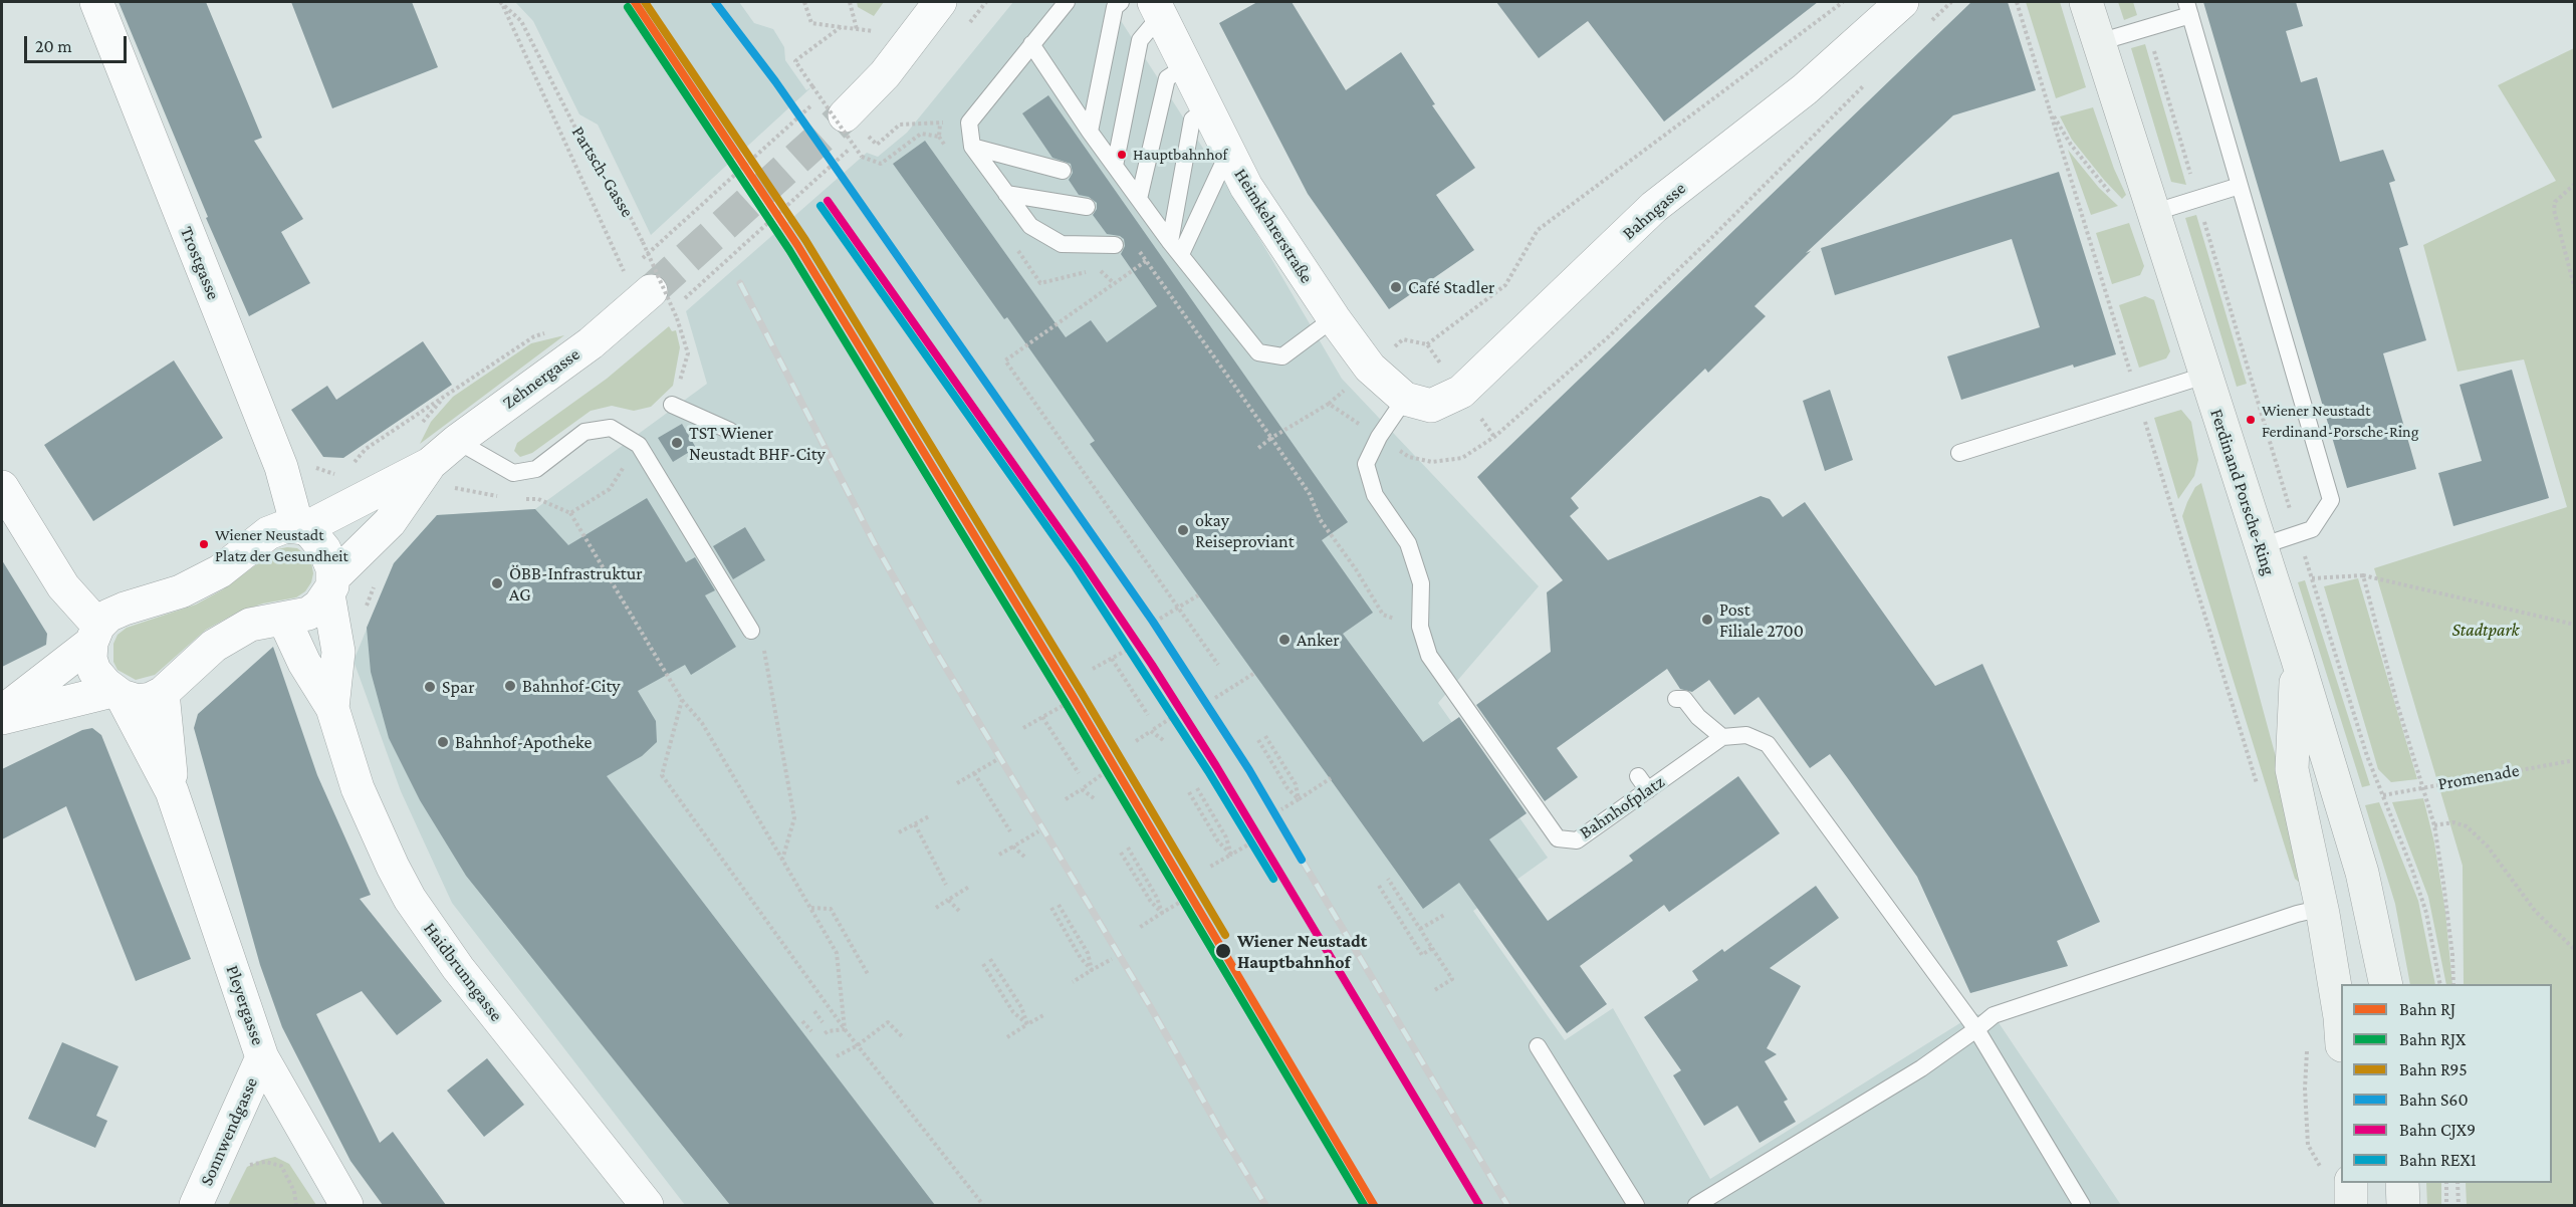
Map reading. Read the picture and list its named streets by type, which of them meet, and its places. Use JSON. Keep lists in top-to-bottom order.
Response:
{
  "streets": {
    "street": [
      "Bahngasse",
      "Heimkehrerstraße",
      "Trostgasse",
      "Zehnergasse",
      "Ferdinand Porsche-Ring",
      "Haidbrunngasse",
      "Pleyergasse",
      "Sonnwendgasse"
    ],
    "lane": ["Bahnhofplatz"],
    "path": ["Partsch-Gasse", "Promenade"]
  },
  "crossings": [
    ["Bahngasse", "Heimkehrerstraße"],
    ["Bahngasse", "Bahnhofplatz"],
    ["Heimkehrerstraße", "Bahnhofplatz"],
    ["Trostgasse", "Zehnergasse"],
    ["Trostgasse", "Haidbrunngasse"],
    ["Zehnergasse", "Haidbrunngasse"],
    ["Zehnergasse", "Pleyergasse"],
    ["Pleyergasse", "Sonnwendgasse"]
  ],
  "parks": ["Stadtpark"],
  "places": [
    "Hauptbahnhof",
    "Café Stadler",
    "Wiener Neustadt Ferdinand-Porsche-Ring",
    "TST Wiener Neustadt BHF-City",
    "okay Reiseproviant",
    "Wiener Neustadt Platz der Gesundheit",
    "ÖBB-Infrastruktur AG",
    "Post Filiale 2700",
    "Anker",
    "Bahnhof-City",
    "Spar",
    "Bahnhof-Apotheke",
    "Wiener Neustadt Hauptbahnhof"
  ],
  "lines": [
    "rail line RJ",
    "rail line R95",
    "rail line S60",
    "rail line RJX",
    "rail line CJX9",
    "rail line REX1"
  ],
  "legend": [
    "Bahn RJ",
    "Bahn RJX",
    "Bahn R95",
    "Bahn S60",
    "Bahn CJX9",
    "Bahn REX1"
  ],
  "scale_bar": "20 m"
}
